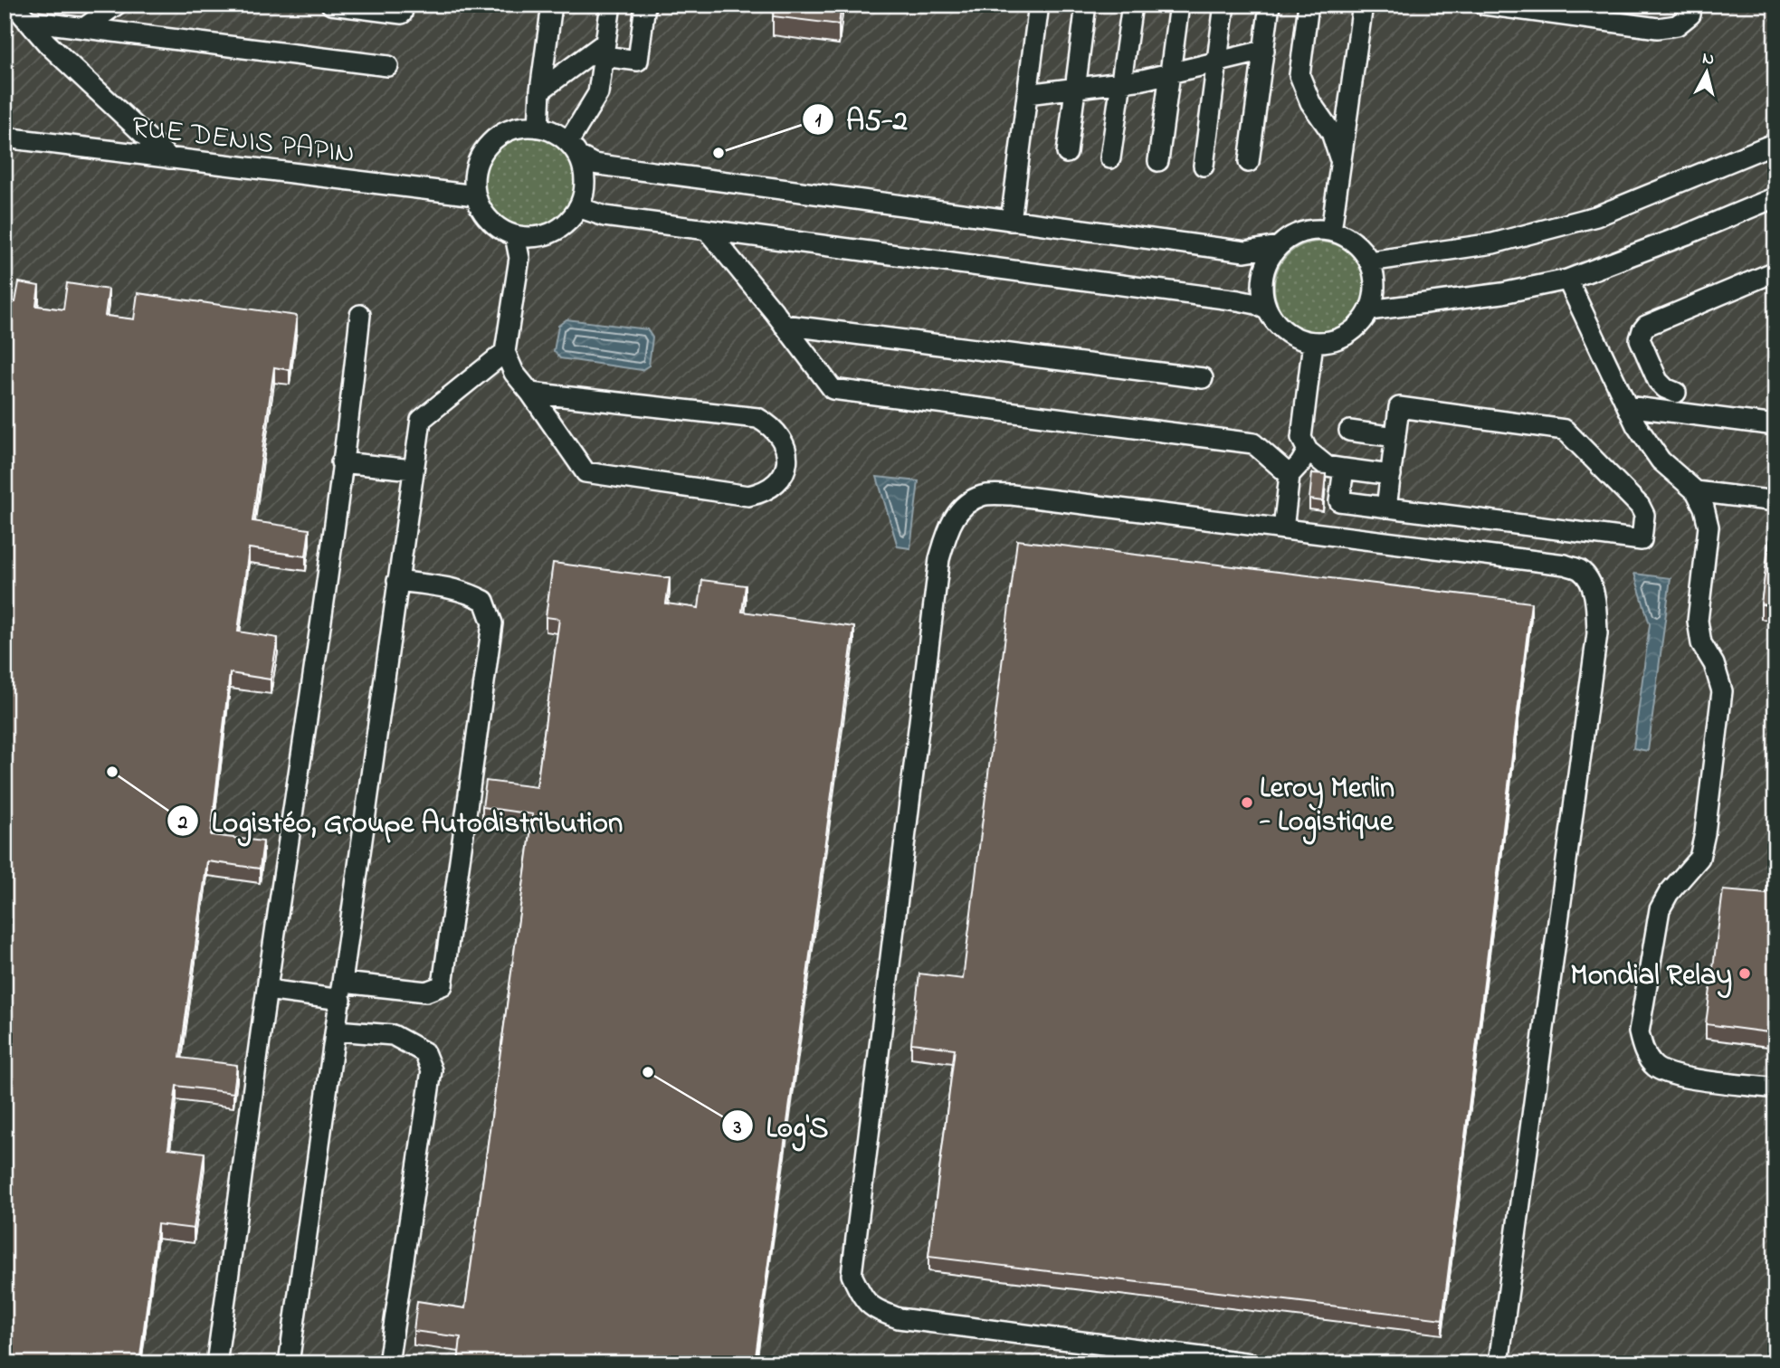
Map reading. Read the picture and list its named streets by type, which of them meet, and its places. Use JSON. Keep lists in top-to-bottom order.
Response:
{
  "streets": {
    "street": ["RUE DENIS PAPIN"]
  },
  "places": [
    "A5-2",
    "Logistéo, Groupe Autodistribution",
    "Leroy Merlin - Logistique",
    "Mondial Relay",
    "Log'S"
  ],
  "north": "top"
}
